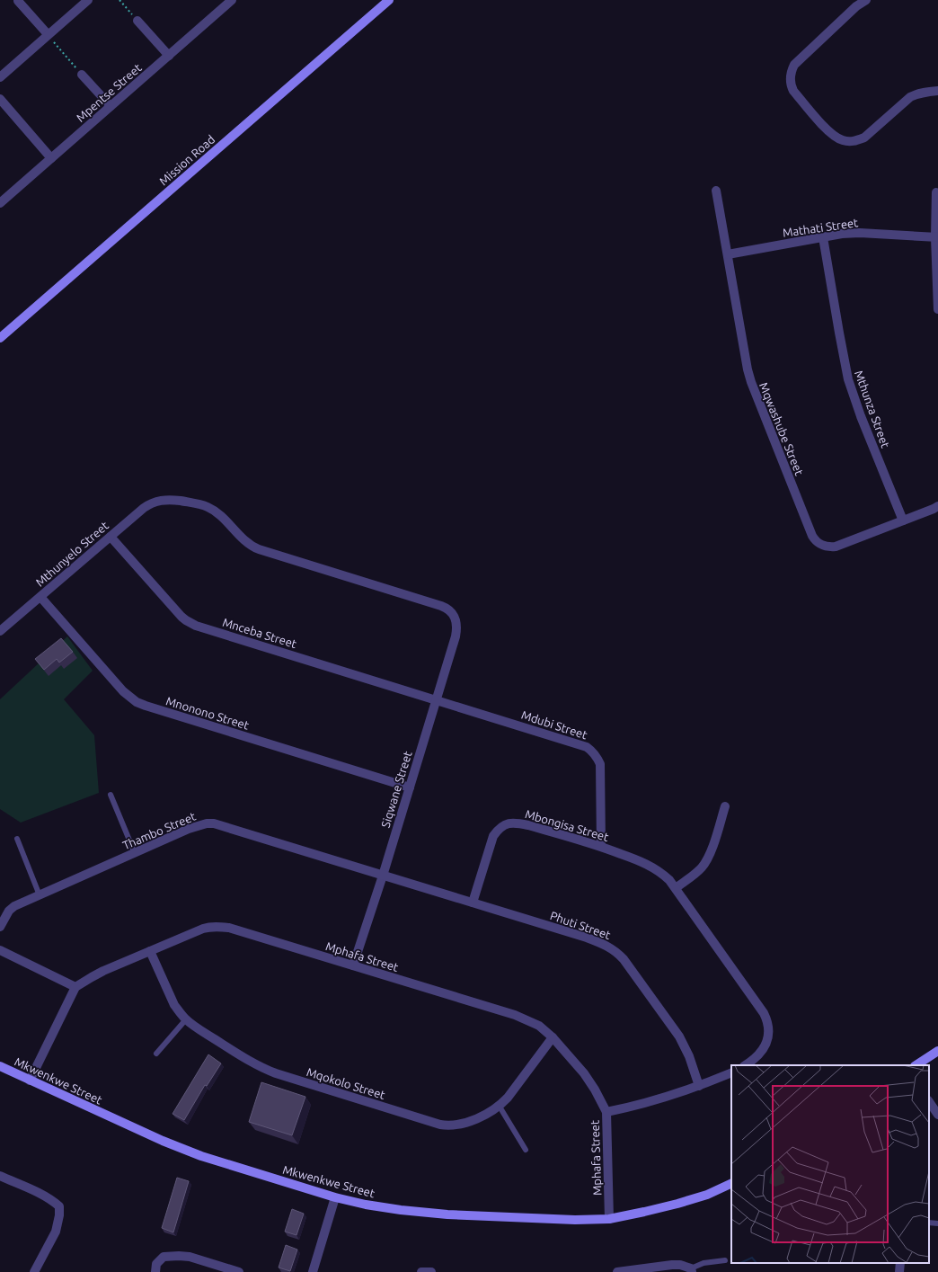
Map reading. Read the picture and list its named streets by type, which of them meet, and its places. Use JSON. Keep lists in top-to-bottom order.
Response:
{
  "streets": {
    "street": [
      "Mpentse Street",
      "Mission Road",
      "Mathati Street",
      "Mthunza Street",
      "Mqwashube Street",
      "Mthunyelo Street",
      "Mnceba Street",
      "Mnonono Street",
      "Mdubi Street",
      "Siqwane Street",
      "Mbongisa Street",
      "Thambo Street",
      "Phuti Street",
      "Mphafa Street",
      "Mkwenkwe Street",
      "Mqokolo Street"
    ]
  },
  "crossings": [
    ["Mathati Street", "Mthunza Street"],
    ["Mathati Street", "Mqwashube Street"],
    ["Mthunza Street", "Mqwashube Street"],
    ["Mthunyelo Street", "Mnceba Street"],
    ["Mthunyelo Street", "Mnonono Street"],
    ["Mthunyelo Street", "Siqwane Street"],
    ["Mnceba Street", "Mdubi Street"],
    ["Mnceba Street", "Siqwane Street"],
    ["Mnonono Street", "Siqwane Street"],
    ["Mdubi Street", "Siqwane Street"],
    ["Mdubi Street", "Mbongisa Street"],
    ["Siqwane Street", "Thambo Street"],
    ["Siqwane Street", "Phuti Street"],
    ["Siqwane Street", "Mphafa Street"],
    ["Mbongisa Street", "Phuti Street"],
    ["Thambo Street", "Phuti Street"],
    ["Mphafa Street", "Mkwenkwe Street"],
    ["Mphafa Street", "Mqokolo Street"]
  ]
}
